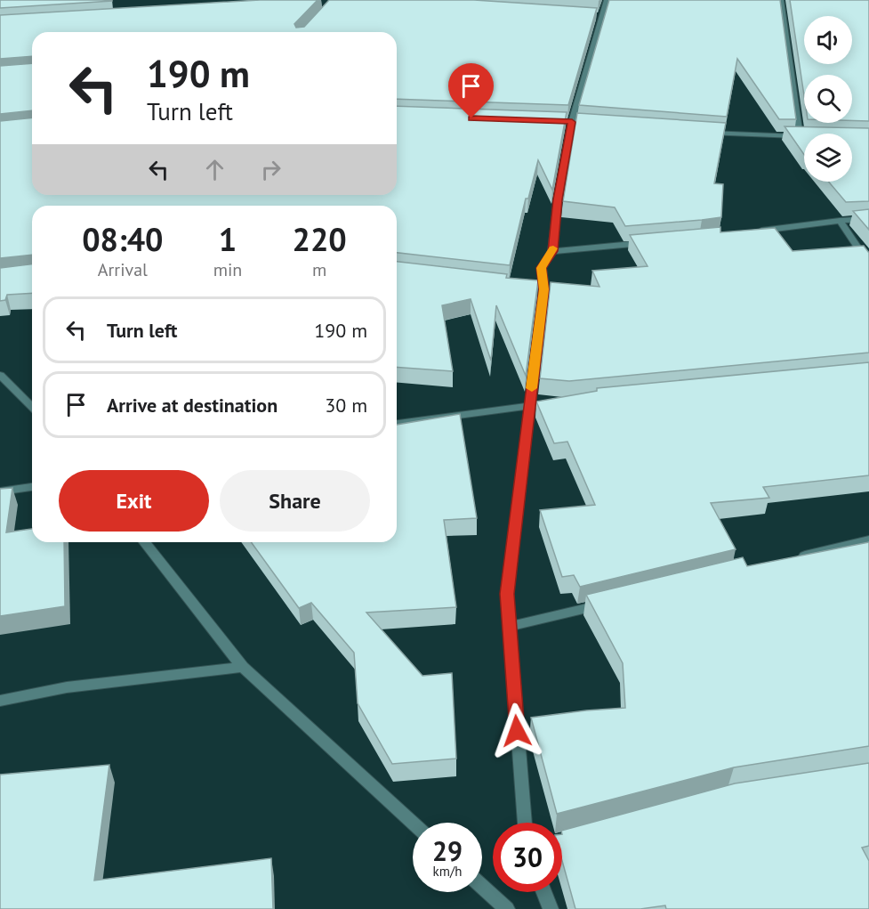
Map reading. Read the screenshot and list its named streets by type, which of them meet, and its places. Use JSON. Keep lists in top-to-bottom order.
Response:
{
  "page": {
    "turn": ["190 m", "Turn left"],
    "eta": [
      "08:40",
      "Arrival",
      "1",
      "min",
      "220",
      "m"
    ],
    "list": [
      {
        "name": "Turn left",
        "value": "190 m"
      },
      {
        "name": "Arrive at destination",
        "value": "30 m"
      }
    ],
    "buttons": ["Exit", "Share"],
    "speed": "29 km/h",
    "limit": "30"
  }
}
